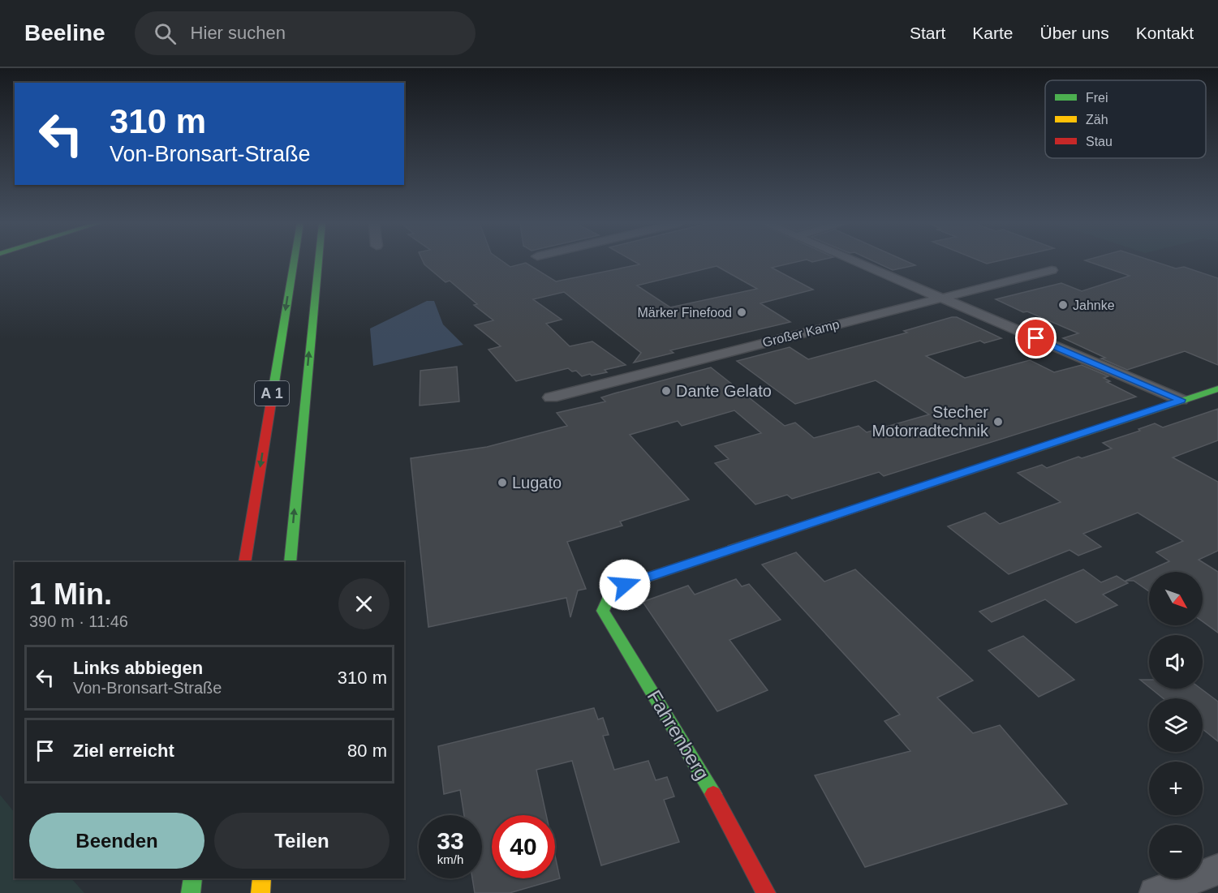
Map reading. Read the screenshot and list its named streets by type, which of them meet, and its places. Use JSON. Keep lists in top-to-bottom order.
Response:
{
  "streets": {
    "main road": ["A 1", "Fahrenberg"],
    "street": ["Großer Kamp"]
  },
  "places": [
    "Jahnke",
    "Märker Finefood",
    "Dante Gelato",
    "Stecher Motorradtechnik",
    "Lugato"
  ],
  "legend": ["Frei", "Zäh", "Stau"],
  "north": "bottom right",
  "page": {
    "header": "Beeline",
    "search": "Hier suchen",
    "nav": [
      "Start",
      "Karte",
      "Über uns",
      "Kontakt"
    ],
    "turn": ["310 m", "Von-Bronsart-Straße"],
    "heading": ["1 Min.", "390 m · 11:46"],
    "map_buttons": ["+", "−"],
    "list": [
      {
        "name": "Links abbiegen",
        "note": "Von-Bronsart-Straße",
        "value": "310 m"
      },
      {
        "name": "Ziel erreicht",
        "value": "80 m"
      }
    ],
    "buttons": ["Beenden", "Teilen"],
    "speed": "33 km/h",
    "limit": "40"
  }
}
